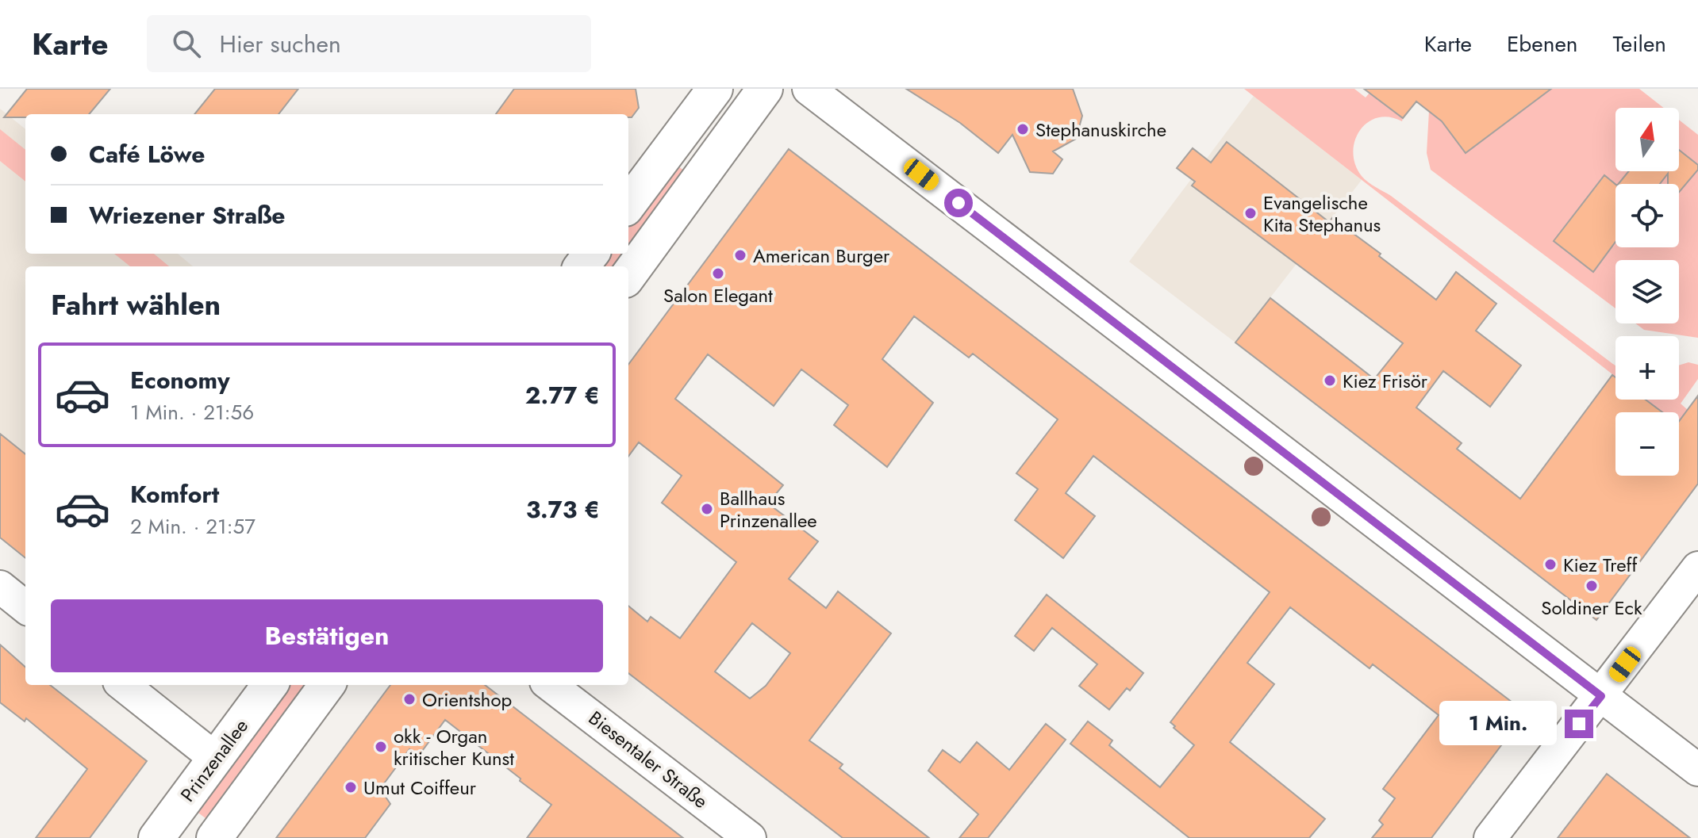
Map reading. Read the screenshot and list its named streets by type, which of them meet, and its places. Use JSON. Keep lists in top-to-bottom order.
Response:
{
  "streets": {
    "main road": ["Prinzenallee"],
    "street": ["Biesentaler Straße"]
  },
  "places": [
    "Stephanuskirche",
    "Evangelische Kita Stephanus",
    "American Burger",
    "Salon Elegant",
    "Kiez Frisör",
    "Ballhaus Prinzenallee",
    "Kiez Treff",
    "Soldiner Eck",
    "Orientshop",
    "okk - Organ kritischer Kunst",
    "Umut Coiffeur"
  ],
  "north": "top",
  "page": {
    "header": "Karte",
    "search": "Hier suchen",
    "nav": ["Karte", "Ebenen", "Teilen"],
    "map_buttons": ["+", "−"],
    "banner": ["Café Löwe", "Wriezener Straße"],
    "heading": "Fahrt wählen",
    "list": [
      {
        "name": "Economy",
        "note": "1 Min. · 21:56",
        "value": "2.77 €"
      },
      {
        "name": "Komfort",
        "note": "2 Min. · 21:57",
        "value": "3.73 €"
      }
    ],
    "buttons": "Bestätigen",
    "bubble": "1 Min."
  }
}
